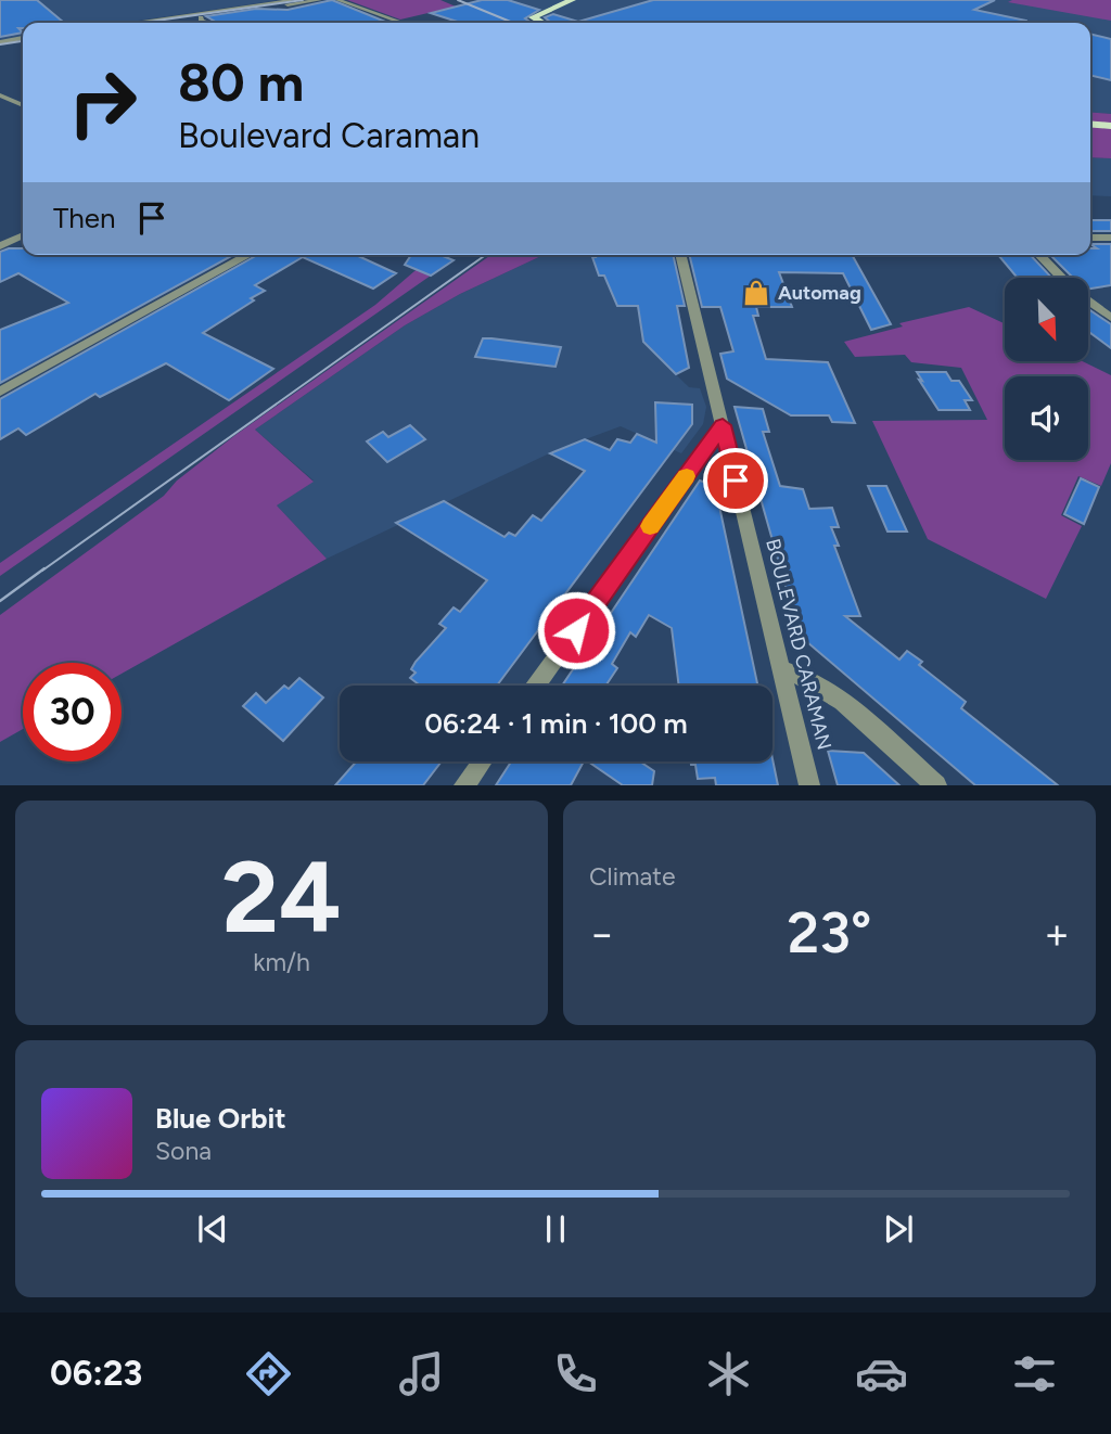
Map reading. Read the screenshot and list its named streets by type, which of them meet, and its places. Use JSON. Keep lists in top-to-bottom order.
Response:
{
  "streets": {
    "street": ["BOULEVARD CARAMAN"]
  },
  "places": {
    "shop": ["Automag"]
  },
  "north": "bottom right",
  "page": {
    "turn": ["80 m", "Boulevard Caraman"],
    "then": "Then",
    "limit": "30",
    "trip": "06:24 · 1 min · 100 m",
    "tile": [
      ["24", "km/h"],
      "Climate"
    ],
    "heat": ["−", "23°", "+"],
    "song": ["Blue Orbit", "Sona"],
    "tabs": "06:23"
  }
}
